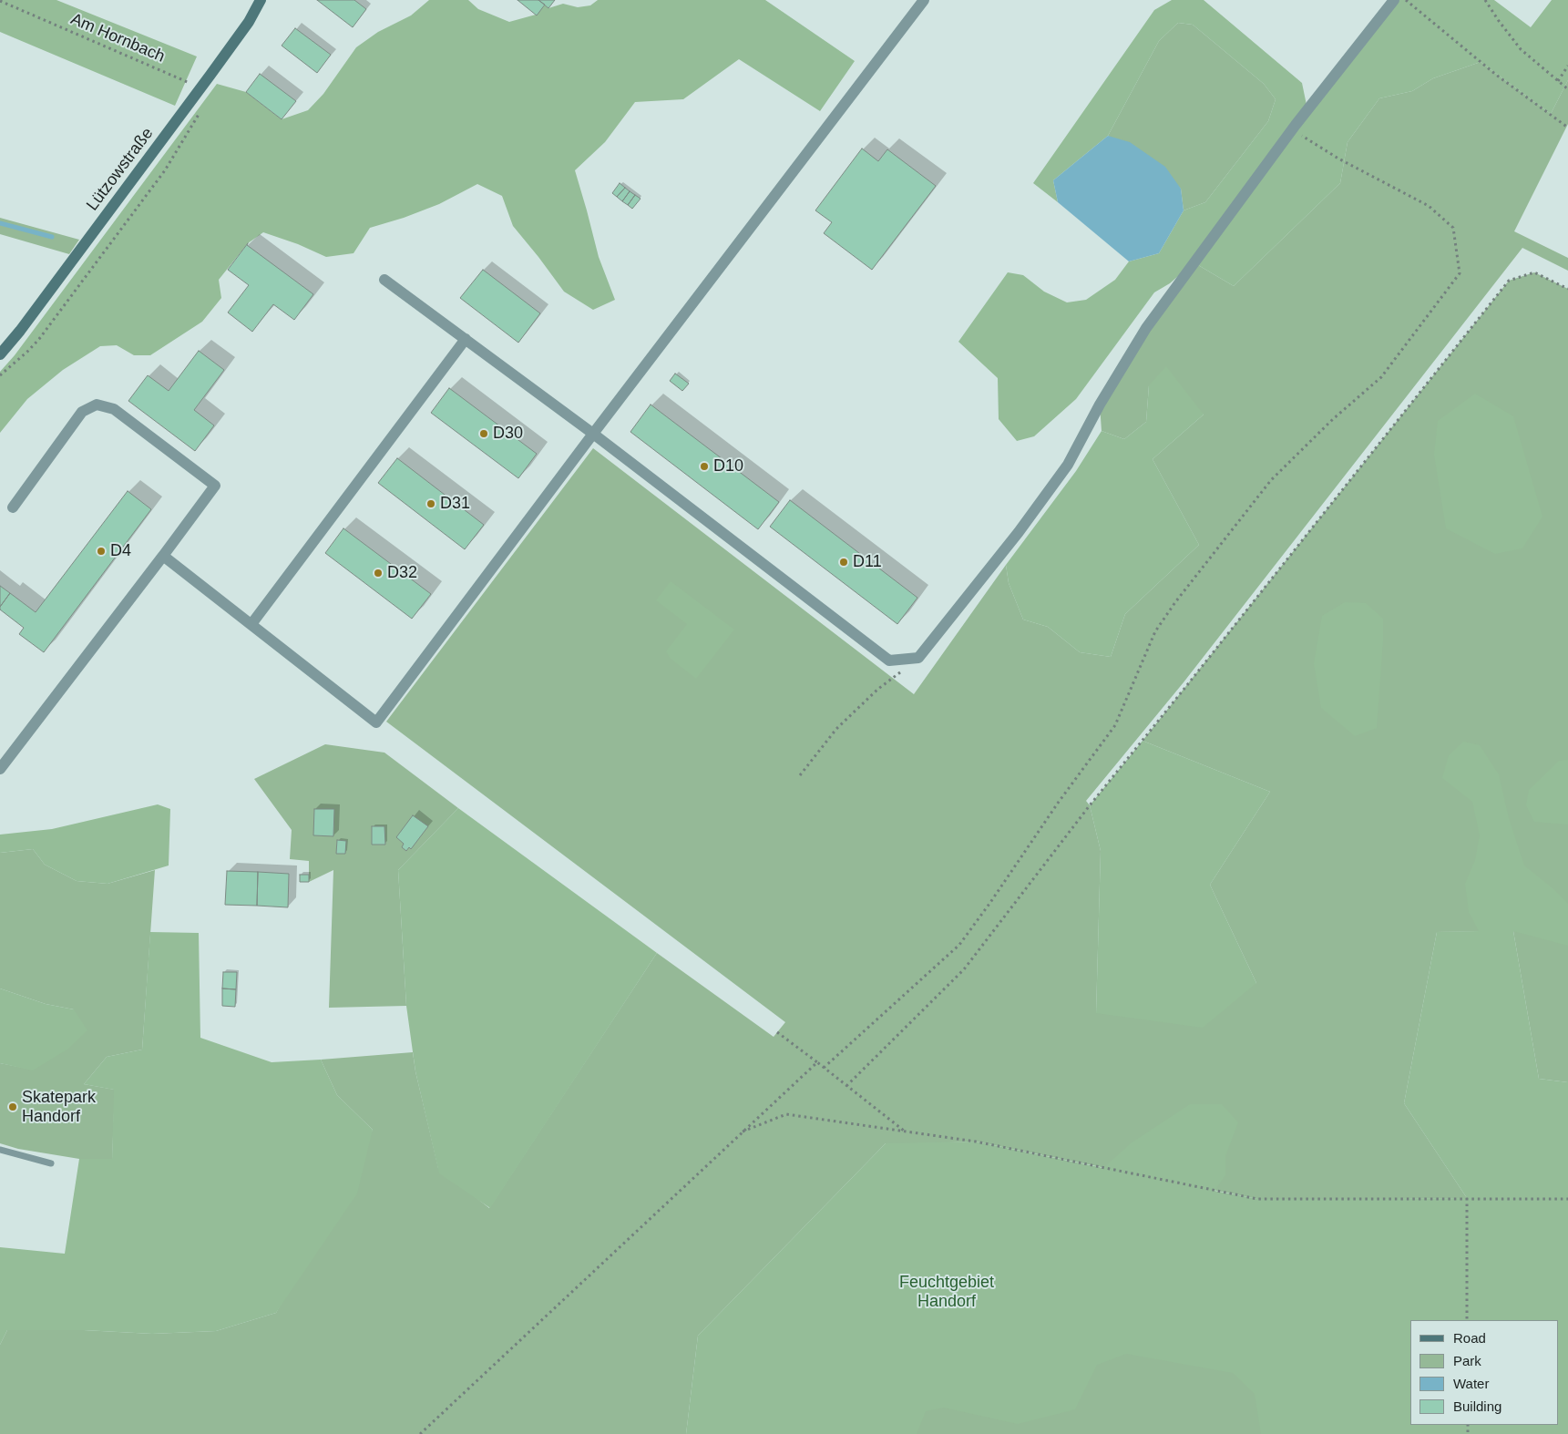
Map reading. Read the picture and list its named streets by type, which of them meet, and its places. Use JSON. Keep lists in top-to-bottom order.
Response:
{
  "streets": {
    "street": ["Lützowstraße"],
    "path": ["Am Hornbach"]
  },
  "crossings": [
    ["Am Hornbach", "Lützowstraße"]
  ],
  "parks": ["Feuchtgebiet Handorf"],
  "places": [
    "D30",
    "D10",
    "D31",
    "D4",
    "D11",
    "D32",
    "Skatepark Handorf"
  ],
  "legend": [
    "Road",
    "Park",
    "Water",
    "Building"
  ]
}
